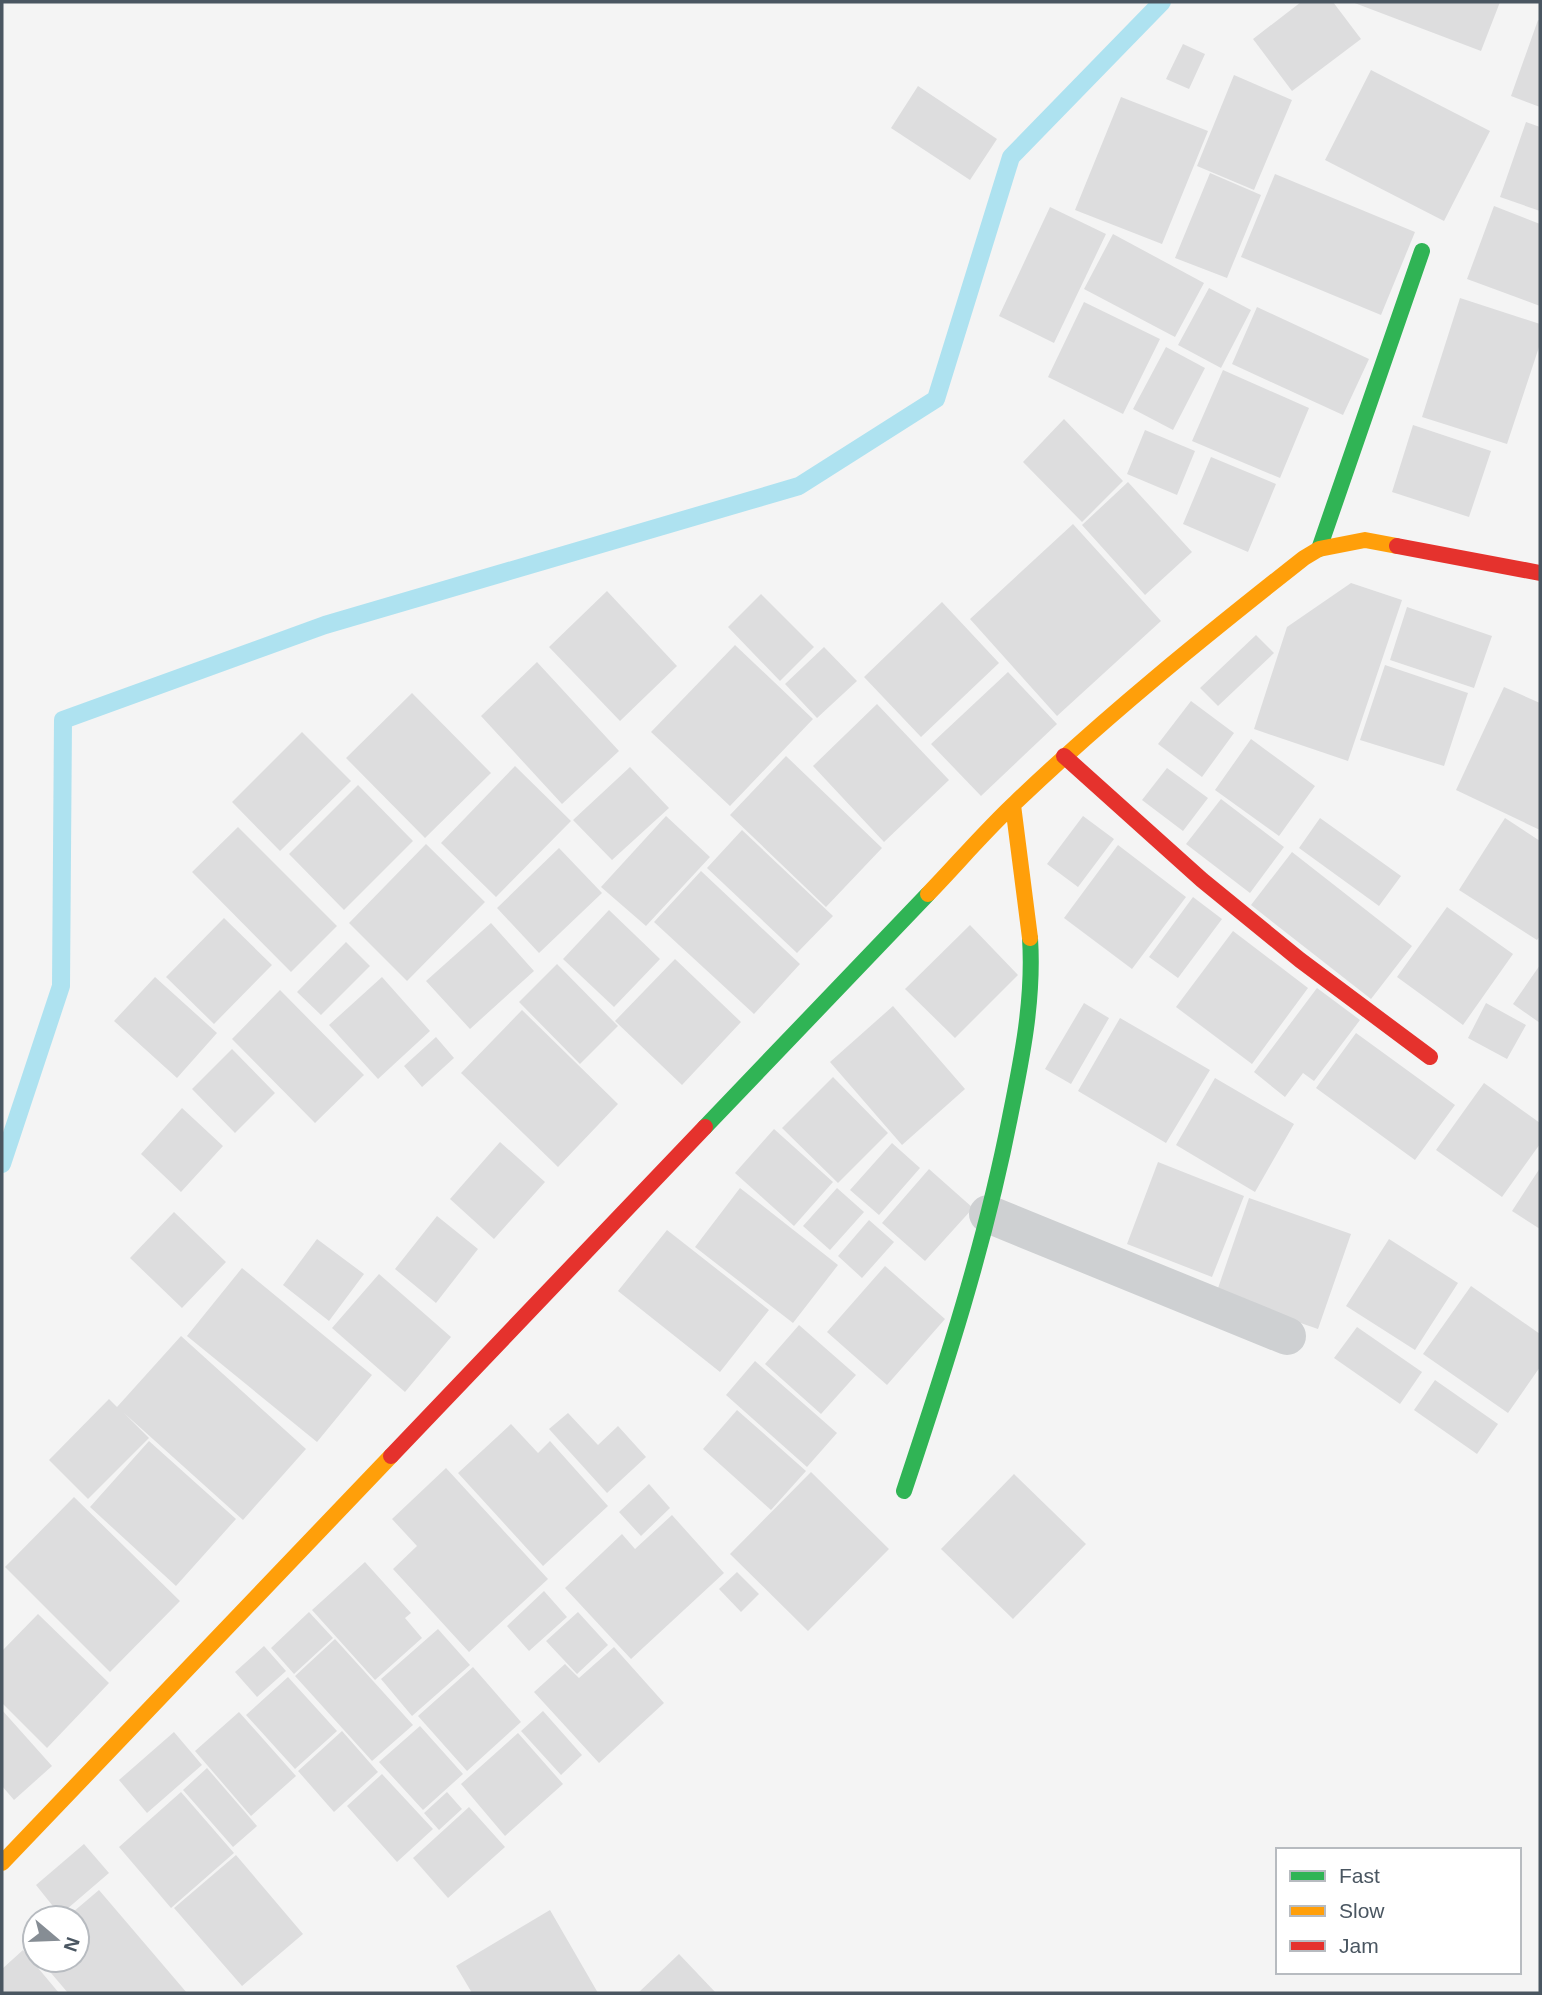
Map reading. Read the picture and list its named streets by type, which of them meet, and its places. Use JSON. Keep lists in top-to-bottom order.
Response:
{
  "legend": ["Fast", "Slow", "Jam"],
  "north": "right"
}
